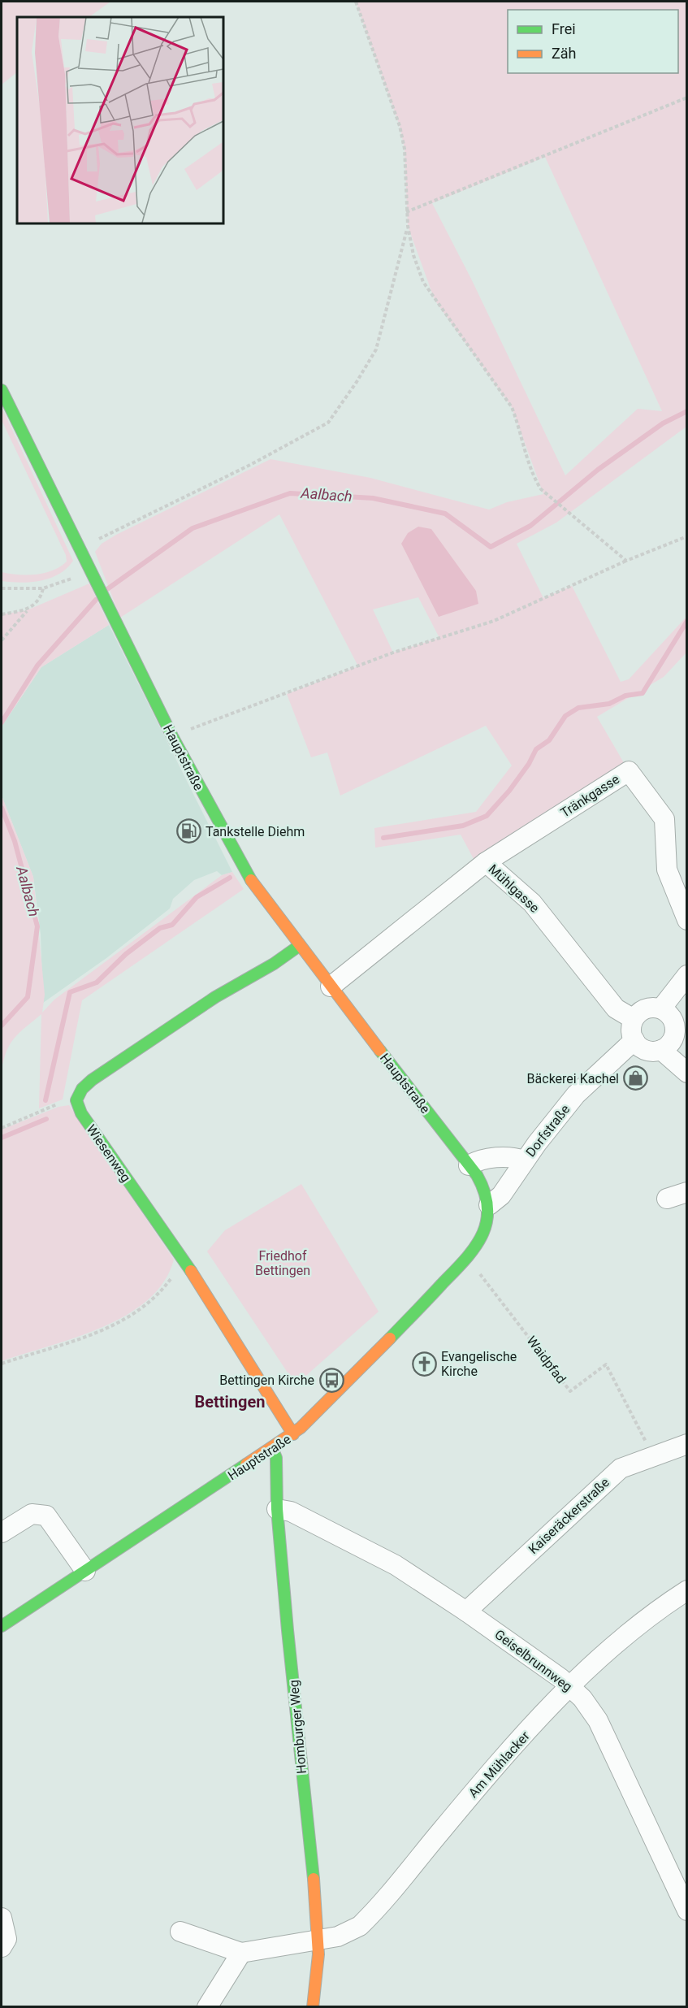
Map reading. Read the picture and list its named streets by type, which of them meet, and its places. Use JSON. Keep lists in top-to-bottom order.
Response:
{
  "streets": {
    "street": [
      "Hauptstraße",
      "Tränkgasse",
      "Mühlgasse",
      "Dorfstraße",
      "Wiesenweg",
      "Kaiseräckerstraße",
      "Geiselbrunnweg",
      "Homburger Weg",
      "Am Mühlacker"
    ],
    "path": ["Waidpfad"]
  },
  "crossings": [
    ["Hauptstraße", "Mühlgasse"],
    ["Hauptstraße", "Dorfstraße"],
    ["Hauptstraße", "Wiesenweg"],
    ["Hauptstraße", "Waidpfad"],
    ["Hauptstraße", "Homburger Weg"],
    ["Tränkgasse", "Mühlgasse"],
    ["Mühlgasse", "Dorfstraße"],
    ["Waidpfad", "Kaiseräckerstraße"],
    ["Kaiseräckerstraße", "Geiselbrunnweg"],
    ["Geiselbrunnweg", "Homburger Weg"],
    ["Geiselbrunnweg", "Am Mühlacker"],
    ["Homburger Weg", "Am Mühlacker"]
  ],
  "districts": ["Bettingen"],
  "water": ["Aalbach"],
  "parks": ["Friedhof Bettingen"],
  "places": {
    "fuel station": ["Tankstelle Diehm"],
    "shop": ["Bäckerei Kachel"],
    "church": ["Evangelische Kirche"],
    "bus stop": ["Bettingen Kirche"]
  },
  "legend": ["Frei", "Zäh"]
}
